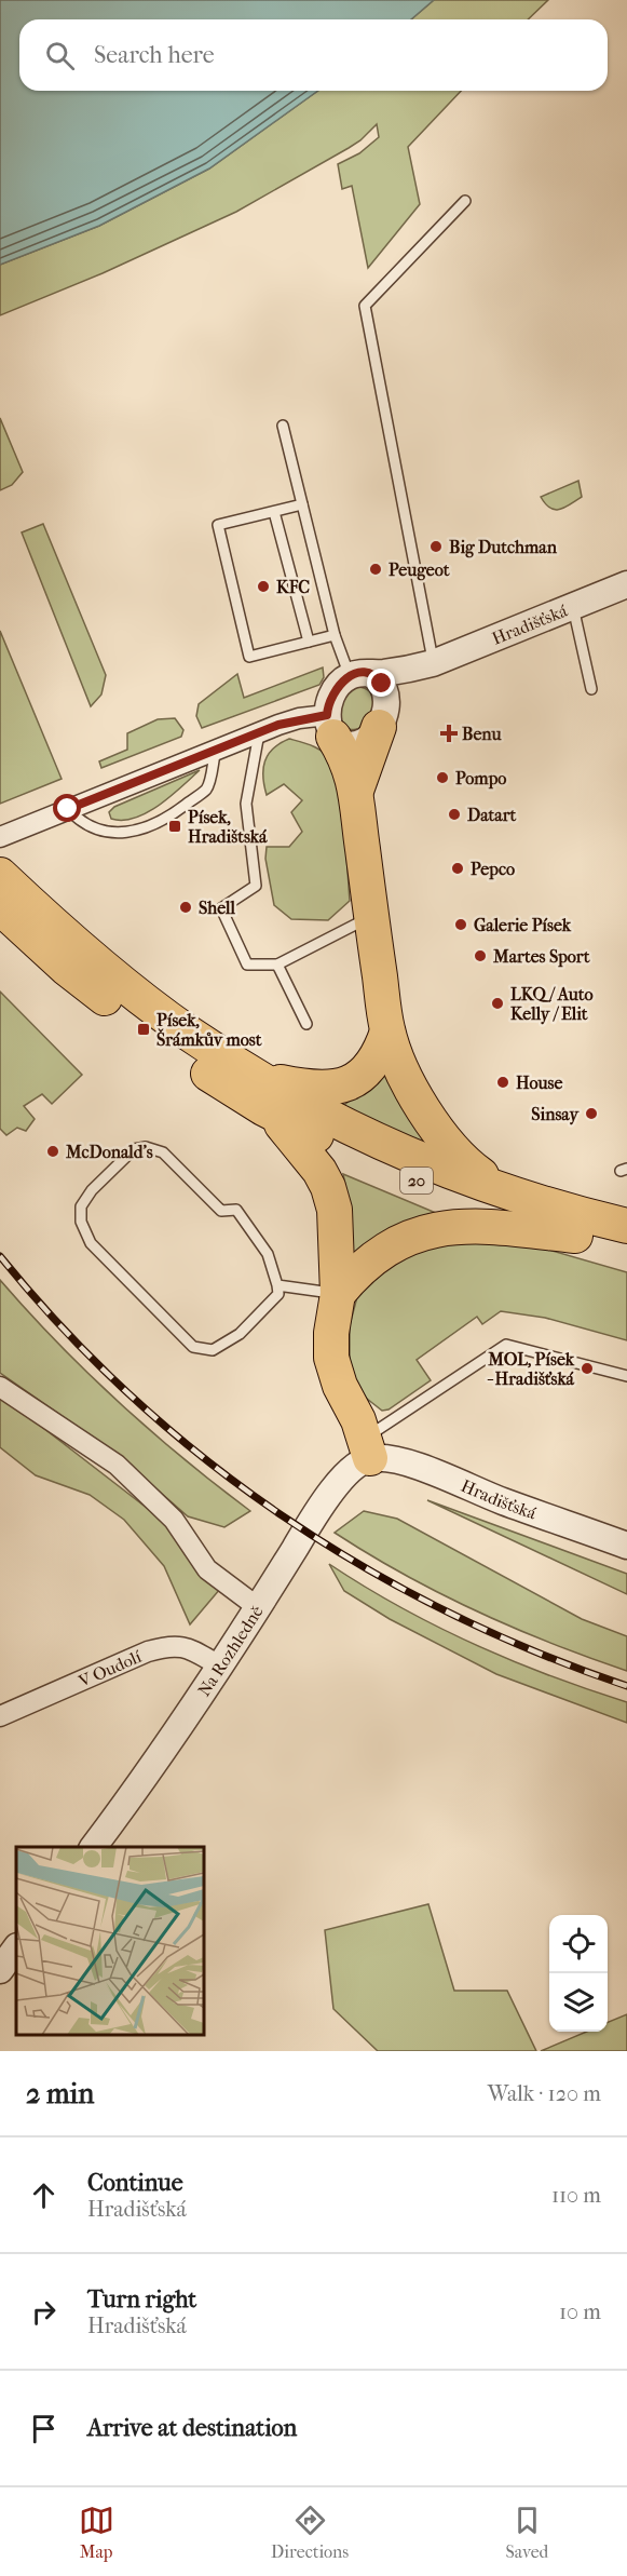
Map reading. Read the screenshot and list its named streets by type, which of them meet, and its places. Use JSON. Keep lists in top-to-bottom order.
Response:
{
  "streets": {
    "highway": ["20"],
    "street": ["Hradišťská", "Na Rozhledně", "V Oudolí"]
  },
  "crossings": [
    ["Hradišťská", "Na Rozhledně"],
    ["Na Rozhledně", "V Oudolí"]
  ],
  "places": {
    "other": [
      "Big Dutchman",
      "Peugeot",
      "KFC",
      "Pompo",
      "Datart",
      "Pepco",
      "Shell",
      "Galerie Písek",
      "Martes Sport",
      "LKQ / Auto Kelly / Elit",
      "House",
      "Sinsay",
      "McDonald's",
      "MOL, Písek - Hradišťská"
    ],
    "health": ["Benu"],
    "transit": ["Písek, Hradištská", "Písek, Šrámkův most"]
  },
  "page": {
    "search": "Search here",
    "heading": ["2 min", "Walk · 120 m"],
    "list": [
      ["Continue", "Hradišťská", "110 m"],
      ["Turn right", "Hradišťská", "10 m"],
      "Arrive at destination"
    ],
    "nav": ["Map", "Directions", "Saved"]
  }
}
